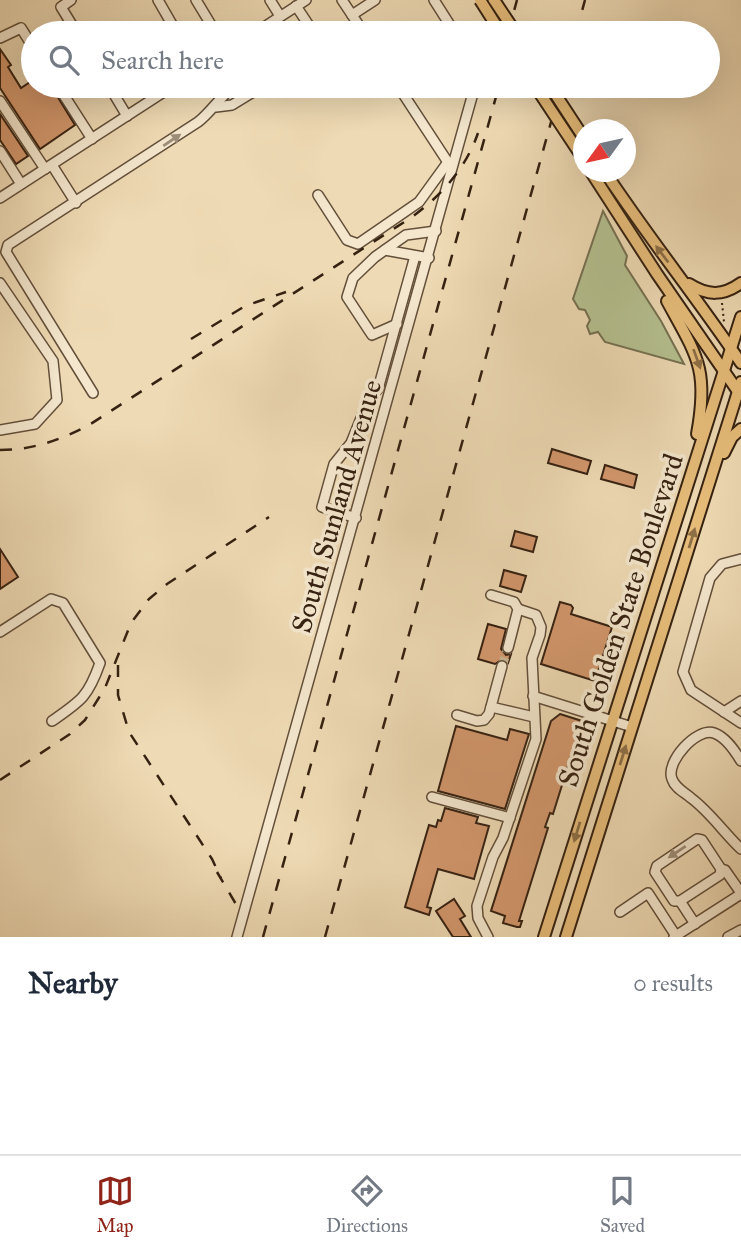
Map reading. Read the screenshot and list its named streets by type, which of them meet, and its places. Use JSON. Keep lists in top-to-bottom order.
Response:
{
  "streets": {
    "main road": ["South Golden State Boulevard"],
    "street": ["South Sunland Avenue"]
  },
  "north": "bottom left",
  "page": {
    "search": "Search here",
    "heading": ["Nearby", "0 results"],
    "nav": ["Map", "Directions", "Saved"]
  }
}
